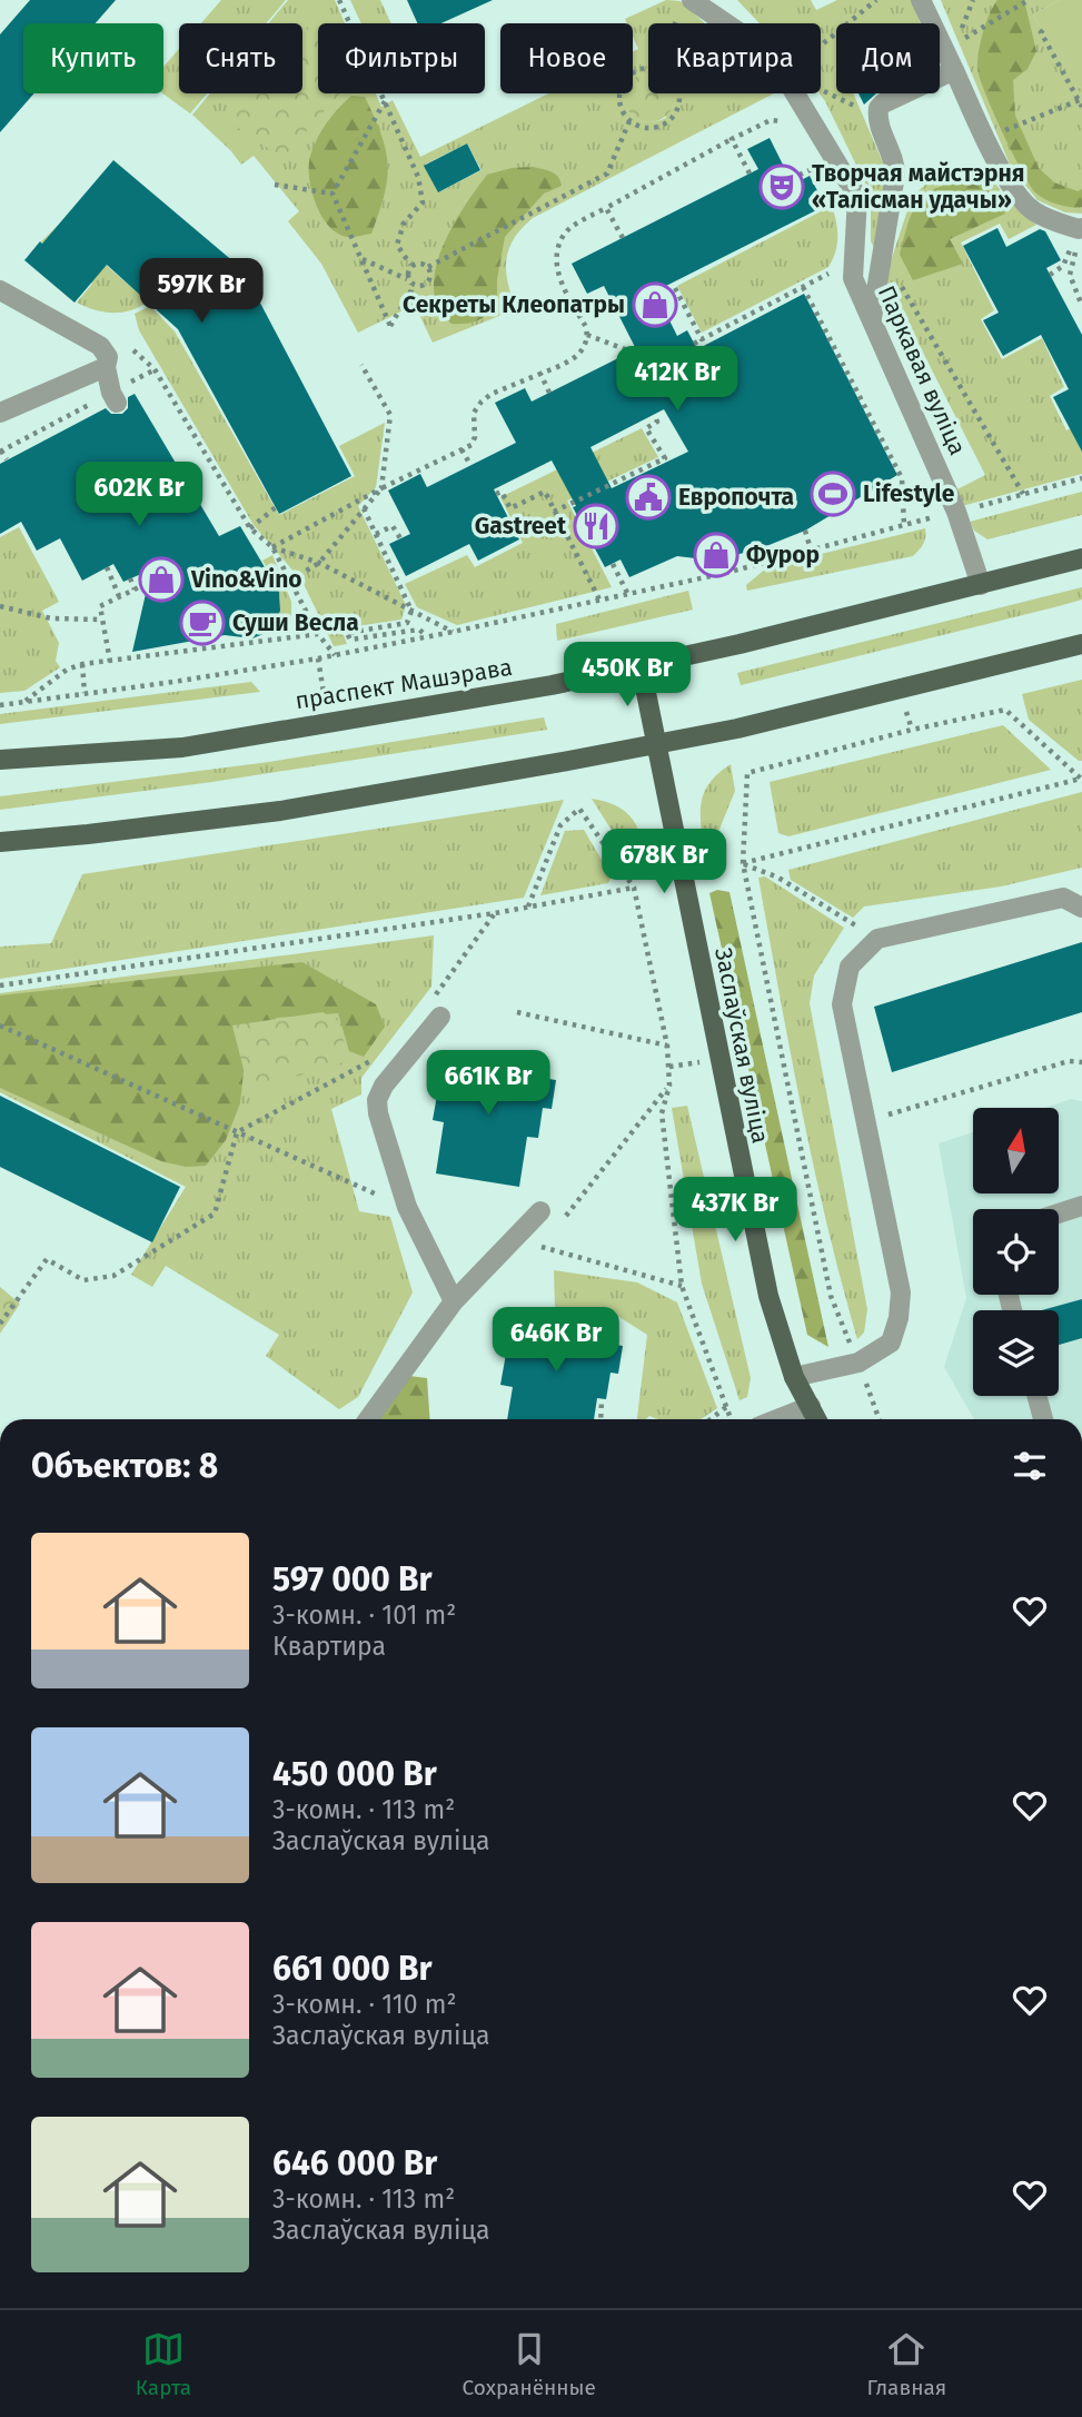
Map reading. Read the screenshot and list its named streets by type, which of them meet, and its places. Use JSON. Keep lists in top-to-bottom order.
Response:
{
  "streets": {
    "main road": ["праспект Машэрава", "Заслаўская вуліца"],
    "lane": ["Паркавая вуліца"]
  },
  "crossings": [
    ["Паркавая вуліца", "праспект Машэрава"],
    ["праспект Машэрава", "Заслаўская вуліца"]
  ],
  "places": {
    "theatre": ["Творчая майстэрня «Талісман удачы»"],
    "shop": ["Секреты Клеопатры", "Фурор", "Vino&Vino"],
    "sports": ["Lifestyle"],
    "public building": ["Европочта"],
    "restaurant": ["Gastreet"],
    "cafe": ["Суши Весла"]
  },
  "north": "top",
  "page": {
    "chip": [
      "Купить",
      "Снять",
      "Фильтры",
      "Новое",
      "Квартира",
      "Дом"
    ],
    "price": [
      "597K Br",
      "412K Br",
      "602K Br",
      "450K Br",
      "678K Br",
      "661K Br",
      "437K Br",
      "646K Br"
    ],
    "heading": "Объектов: 8",
    "list": [
      {
        "name": "597 000 Br",
        "note": "3-комн. · 101 m² · Квартира"
      },
      {
        "name": "450 000 Br",
        "note": "3-комн. · 113 m² · Заслаўская вуліца"
      },
      {
        "name": "661 000 Br",
        "note": "3-комн. · 110 m² · Заслаўская вуліца"
      },
      {
        "name": "646 000 Br",
        "note": "3-комн. · 113 m² · Заслаўская вуліца"
      }
    ],
    "tabs": ["Карта", "Сохранённые", "Главная"]
  }
}
